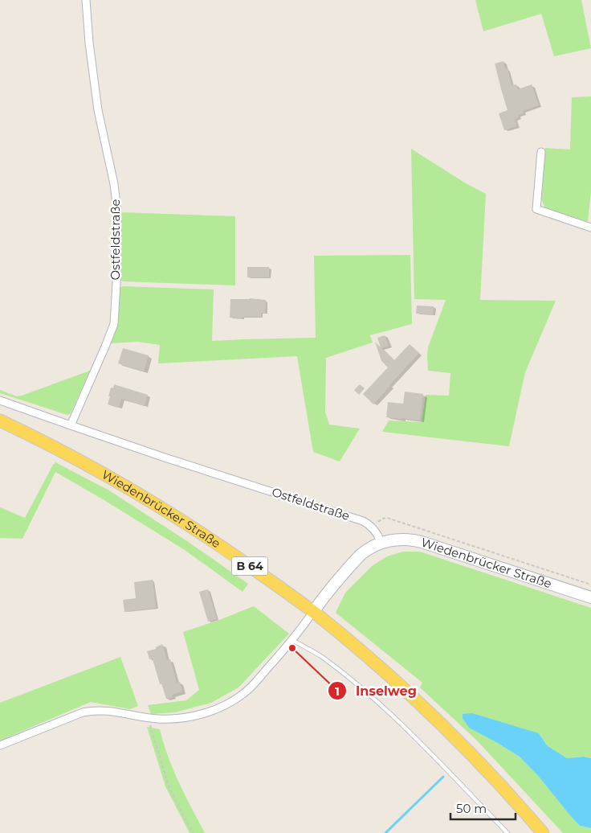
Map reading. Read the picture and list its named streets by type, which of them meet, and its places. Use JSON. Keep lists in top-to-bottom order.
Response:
{
  "streets": {
    "main road": ["Wiedenbrücker Straße", "B 64"],
    "street": ["Ostfeldstraße"]
  },
  "crossings": [
    ["Ostfeldstraße", "Wiedenbrücker Straße"]
  ],
  "places": ["Inselweg"],
  "scale_bar": "50 m"
}
